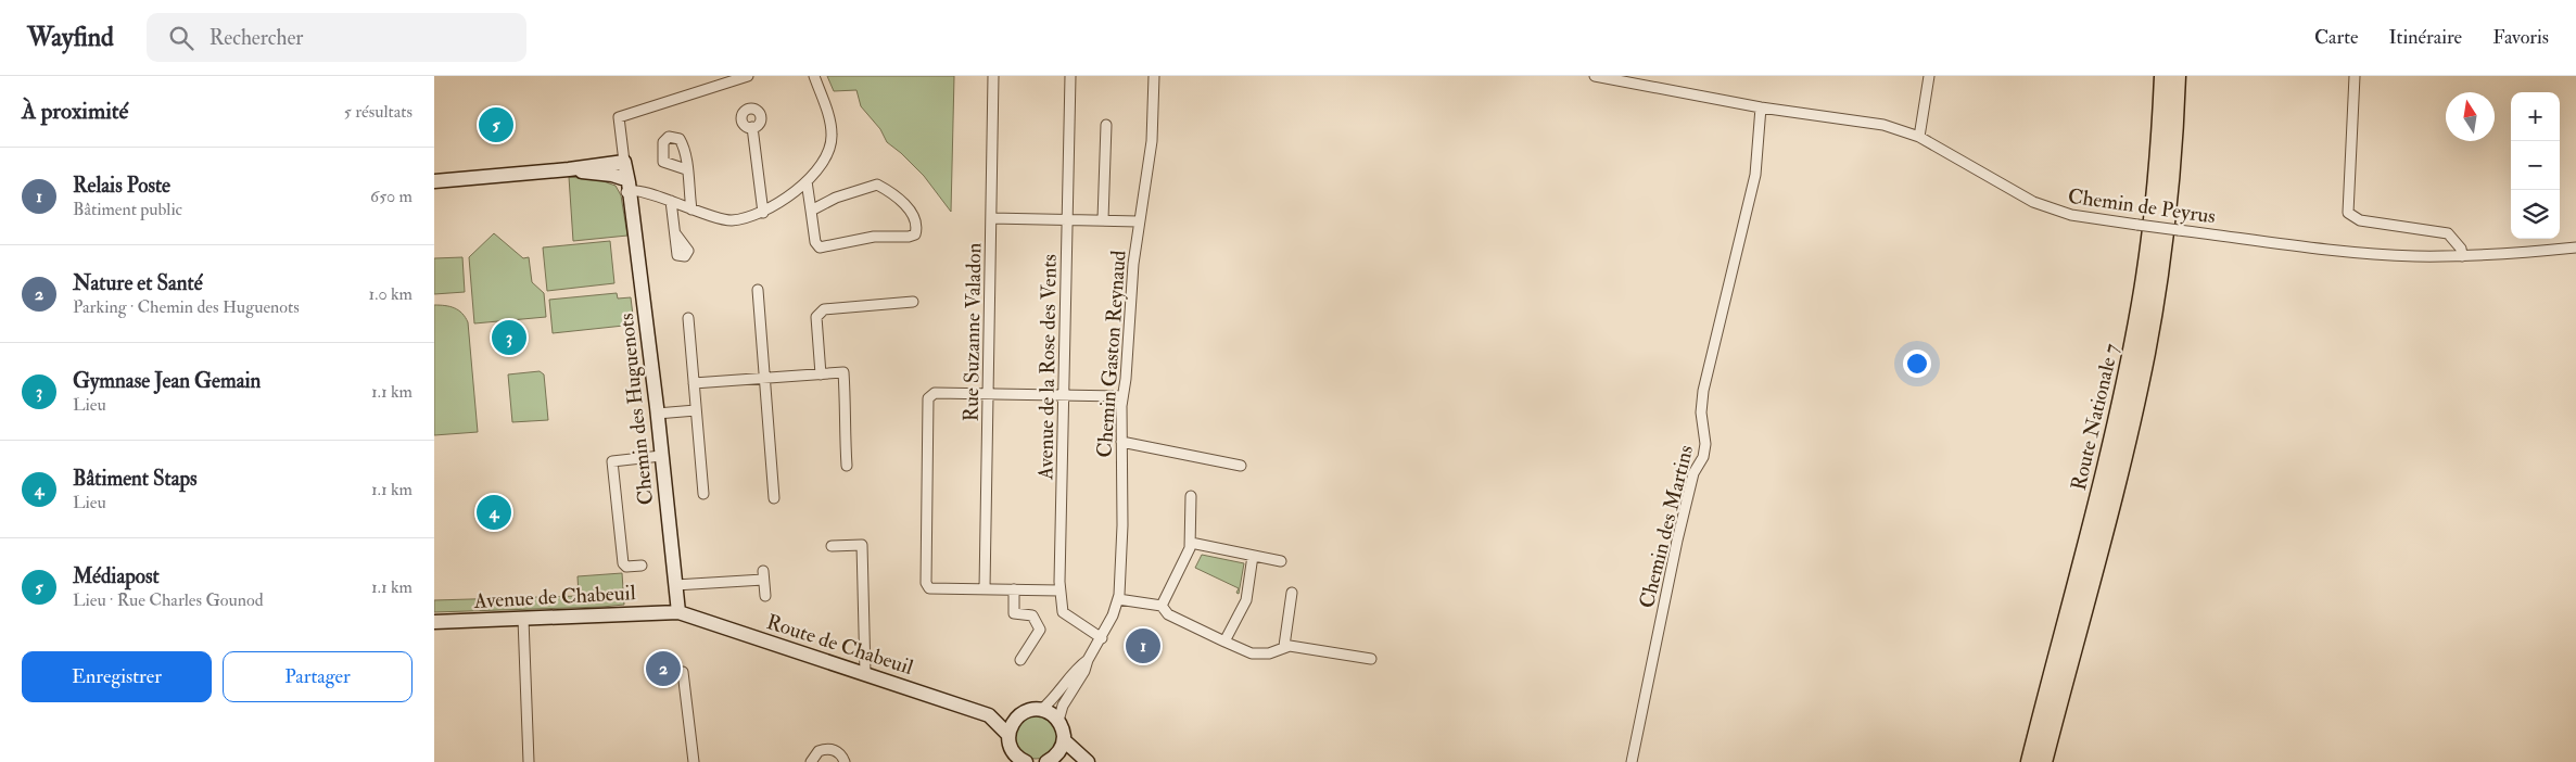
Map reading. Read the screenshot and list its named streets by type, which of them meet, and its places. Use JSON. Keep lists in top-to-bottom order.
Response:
{
  "streets": {
    "highway": ["Route Nationale 7"],
    "main road": ["Chemin des Huguenots", "Avenue de Chabeuil", "Route de Chabeuil"],
    "street": [
      "Chemin de Peyrus",
      "Rue Suzanne Valadon",
      "Chemin Gaston Reynaud",
      "Avenue de la Rose des Vents",
      "Chemin des Martins"
    ]
  },
  "crossings": [
    ["Chemin de Peyrus", "Chemin des Martins"],
    ["Chemin Gaston Reynaud", "Avenue de la Rose des Vents"],
    ["Chemin Gaston Reynaud", "Route de Chabeuil"],
    ["Chemin des Huguenots", "Avenue de Chabeuil"],
    ["Chemin des Huguenots", "Route de Chabeuil"],
    ["Avenue de Chabeuil", "Route de Chabeuil"]
  ],
  "north": "top",
  "page": {
    "header": "Wayfind",
    "search": "Rechercher",
    "nav": ["Carte", "Itinéraire", "Favoris"],
    "heading": ["À proximité", "5 résultats"],
    "map_buttons": ["+", "−"],
    "pins": [
      "5",
      "3",
      "4",
      "1",
      "2"
    ],
    "list": [
      {
        "mark": "1",
        "name": "Relais Poste",
        "note": "Bâtiment public",
        "value": "650 m"
      },
      {
        "mark": "2",
        "name": "Nature et Santé",
        "note": "Parking · Chemin des Huguenots",
        "value": "1.0 km"
      },
      {
        "mark": "3",
        "name": "Gymnase Jean Gemain",
        "note": "Lieu",
        "value": "1.1 km"
      },
      {
        "mark": "4",
        "name": "Bâtiment Staps",
        "note": "Lieu",
        "value": "1.1 km"
      },
      {
        "mark": "5",
        "name": "Médiapost",
        "note": "Lieu · Rue Charles Gounod",
        "value": "1.1 km"
      }
    ],
    "buttons": ["Enregistrer", "Partager"]
  }
}
